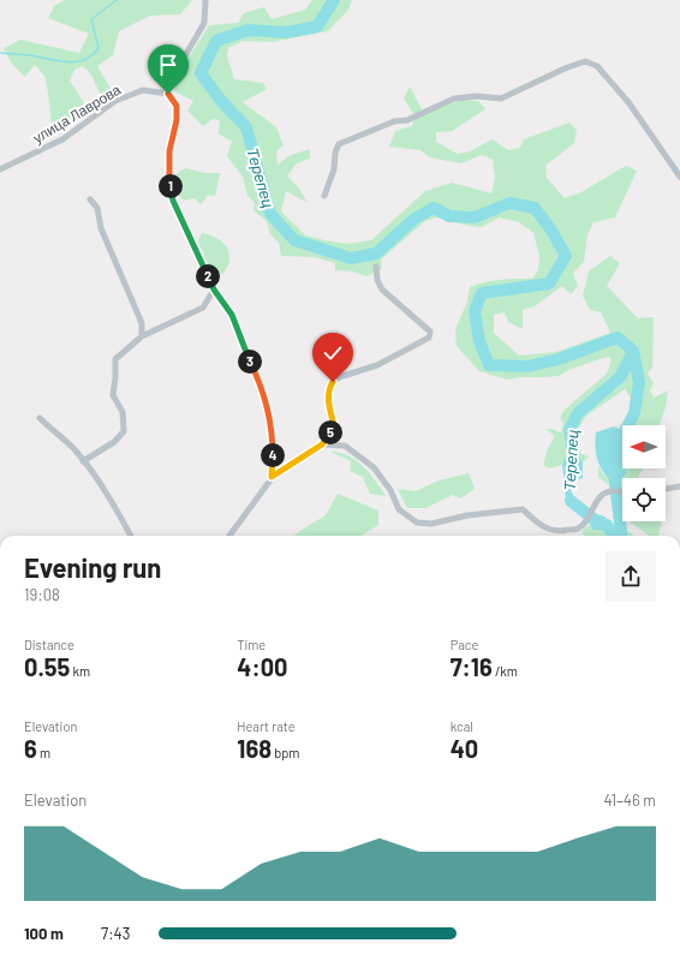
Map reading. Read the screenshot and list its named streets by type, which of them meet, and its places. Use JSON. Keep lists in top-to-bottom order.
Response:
{
  "streets": {
    "street": ["улица Лаврова"]
  },
  "water": ["Терепец"],
  "north": "left",
  "page": {
    "pins": [
      "1",
      "2",
      "3",
      "5",
      "4"
    ],
    "heading": ["Evening run", "19:08"],
    "stats": [
      ["Distance", "0.55 km"],
      ["Time", "4:00"],
      ["Pace", "7:16 /km"],
      ["Elevation", "6 m"],
      ["Heart rate", "168 bpm"],
      ["kcal", "40"]
    ],
    "chart": ["Elevation", "41–46 m"],
    "list": [
      {
        "name": "100 m",
        "note": "7:43"
      }
    ]
  }
}
